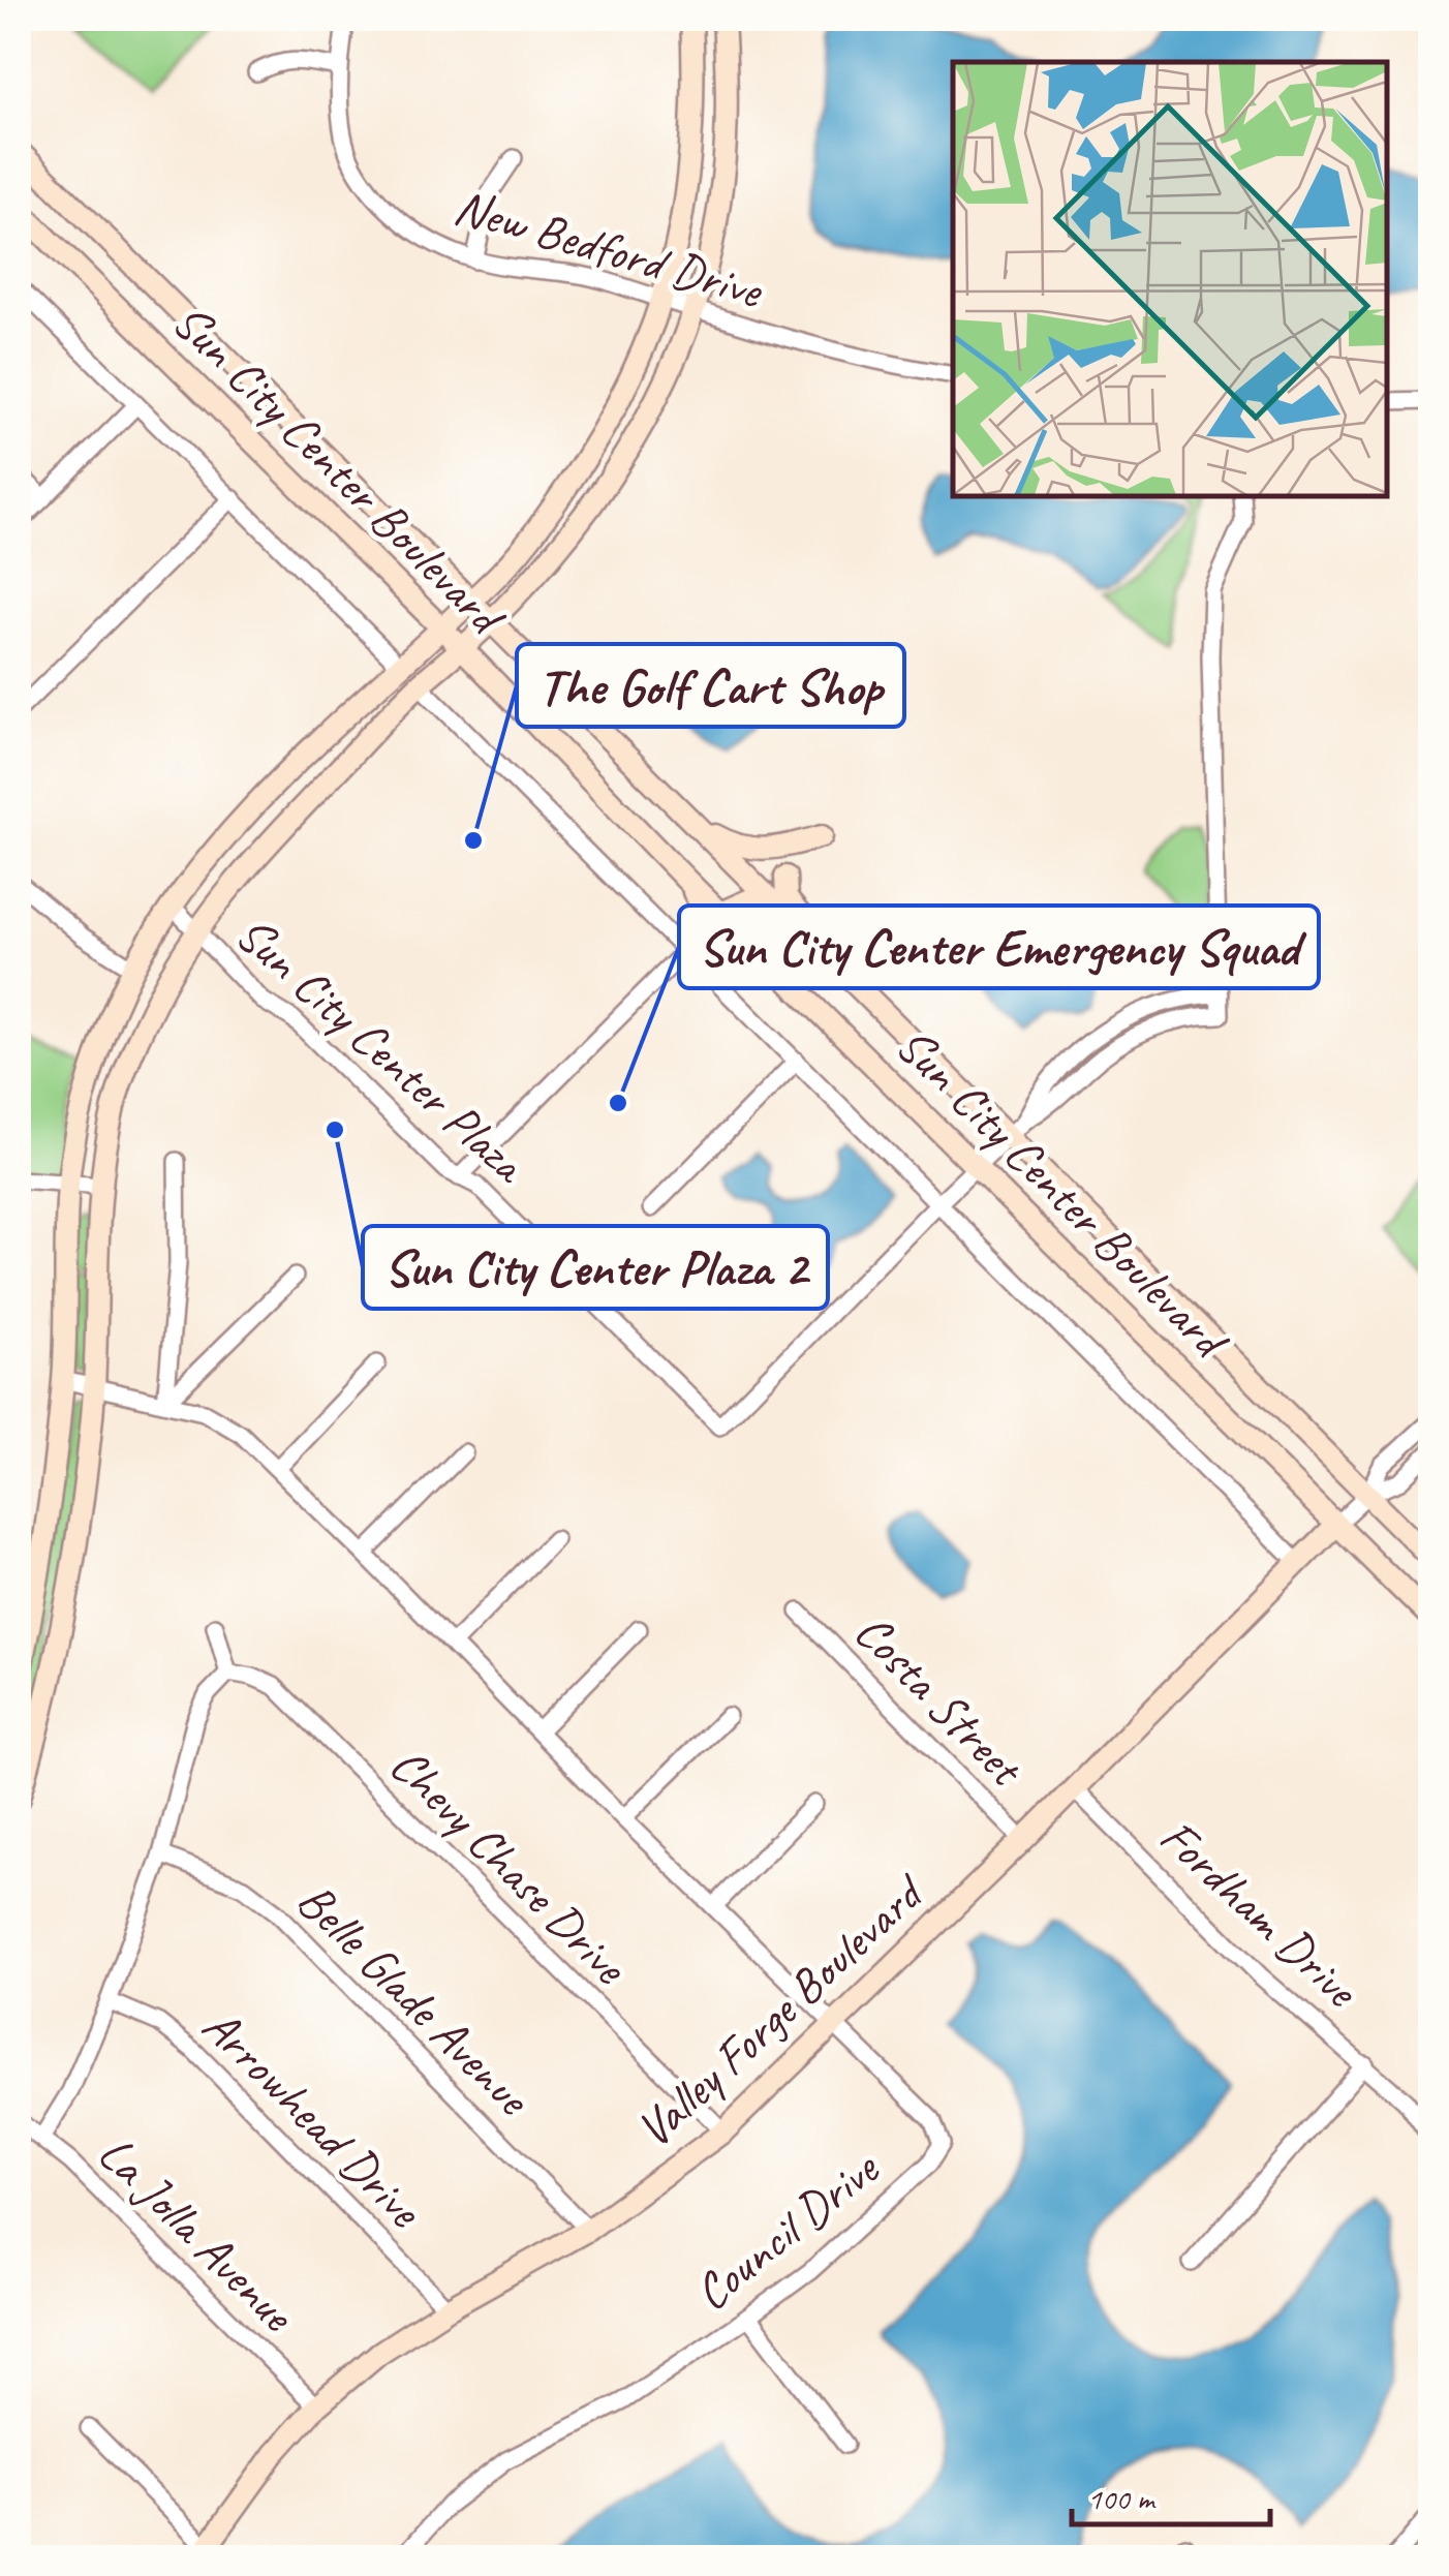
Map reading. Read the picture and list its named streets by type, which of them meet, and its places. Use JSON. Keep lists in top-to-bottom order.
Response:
{
  "streets": {
    "street": [
      "New Bedford Drive",
      "Sun City Center Boulevard",
      "Sun City Center Plaza",
      "Costa Street",
      "Chevy Chase Drive",
      "Fordham Drive",
      "Belle Glade Avenue",
      "Valley Forge Boulevard",
      "Arrowhead Drive",
      "Council Drive",
      "La Jolla Avenue"
    ]
  },
  "crossings": [
    ["Sun City Center Boulevard", "Sun City Center Plaza"],
    ["Sun City Center Boulevard", "Valley Forge Boulevard"],
    ["Costa Street", "Valley Forge Boulevard"],
    ["Chevy Chase Drive", "Valley Forge Boulevard"],
    ["Fordham Drive", "Valley Forge Boulevard"],
    ["Belle Glade Avenue", "Valley Forge Boulevard"],
    ["Valley Forge Boulevard", "Arrowhead Drive"],
    ["Valley Forge Boulevard", "Council Drive"],
    ["Valley Forge Boulevard", "La Jolla Avenue"]
  ],
  "places": ["The Golf Cart Shop", "Sun City Center Emergency Squad", "Sun City Center Plaza 2"],
  "scale_bar": "100 m"
}
